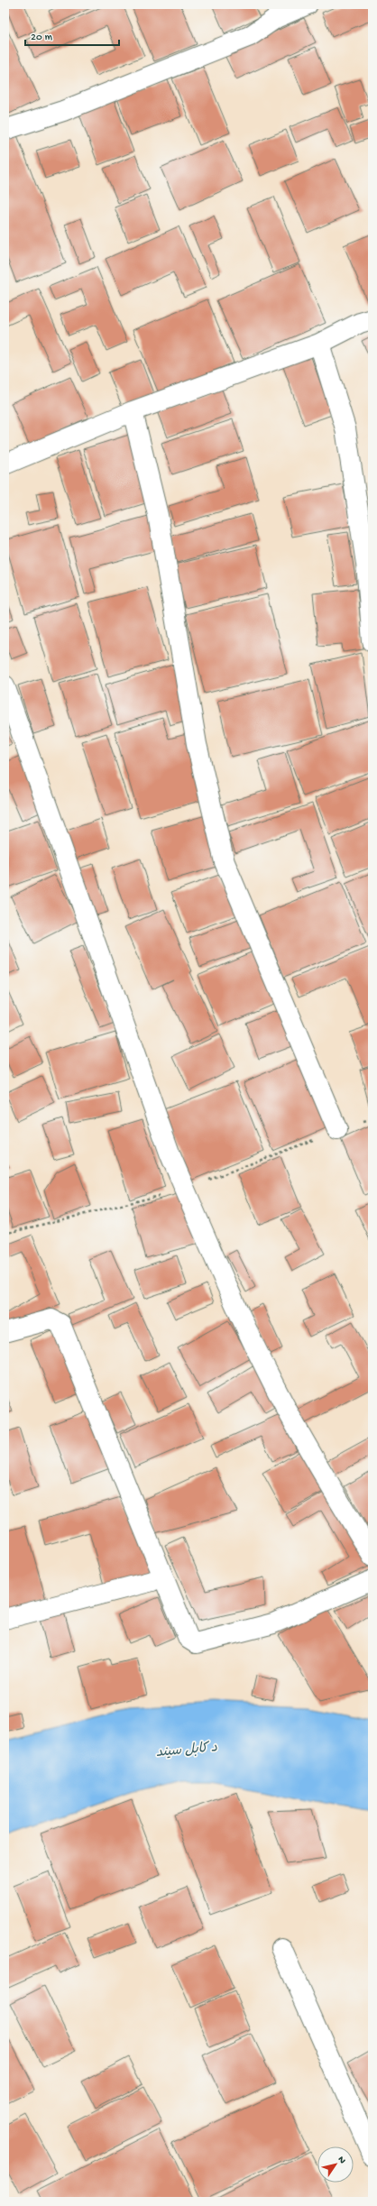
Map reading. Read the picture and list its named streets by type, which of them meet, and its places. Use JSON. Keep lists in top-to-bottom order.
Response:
{
  "water": ["د کابل سيند"],
  "scale_bar": "20 m",
  "north": "top right"
}
